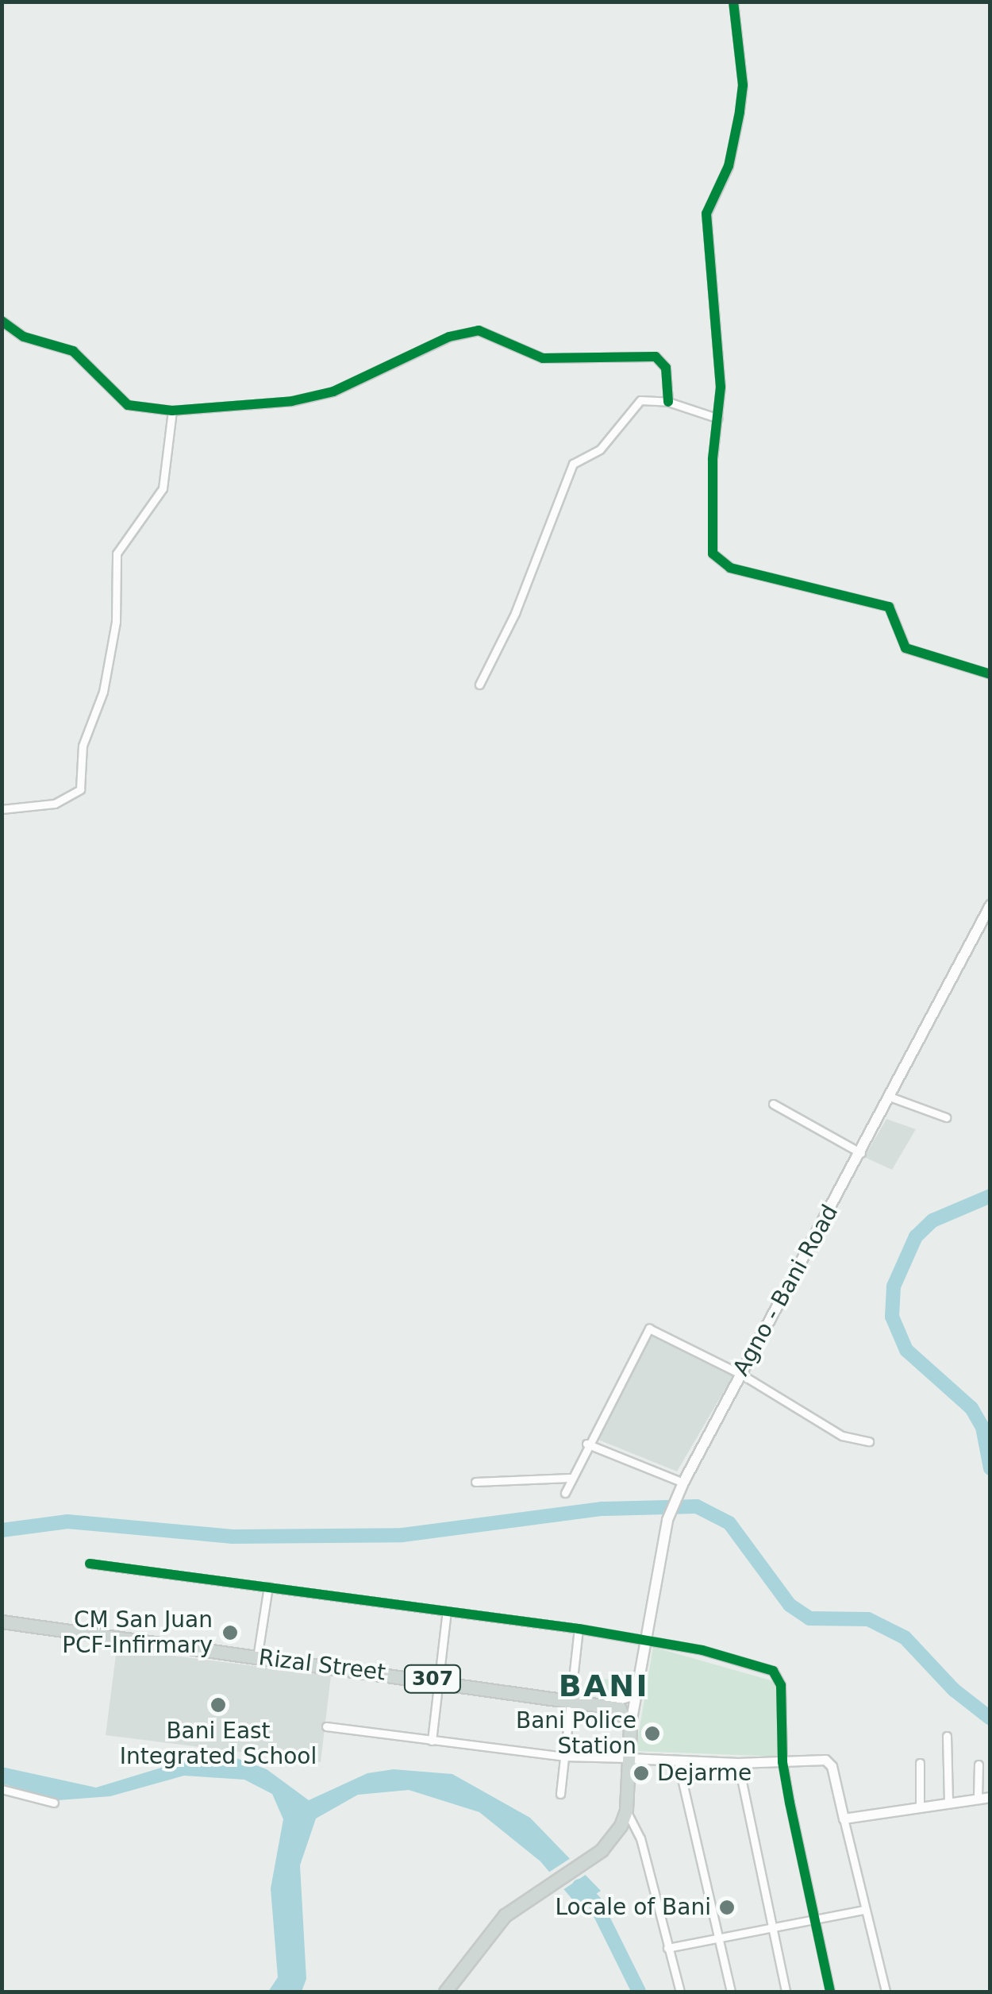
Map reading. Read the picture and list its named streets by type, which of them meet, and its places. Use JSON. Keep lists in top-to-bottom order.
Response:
{
  "streets": {
    "main road": ["Agno - Bani Road", "Rizal Street", "307"]
  },
  "districts": ["BANI"],
  "places": [
    "CM San Juan PCF-Infirmary",
    "Bani East Integrated School",
    "Bani Police Station",
    "Dejarme",
    "Locale of Bani"
  ]
}
